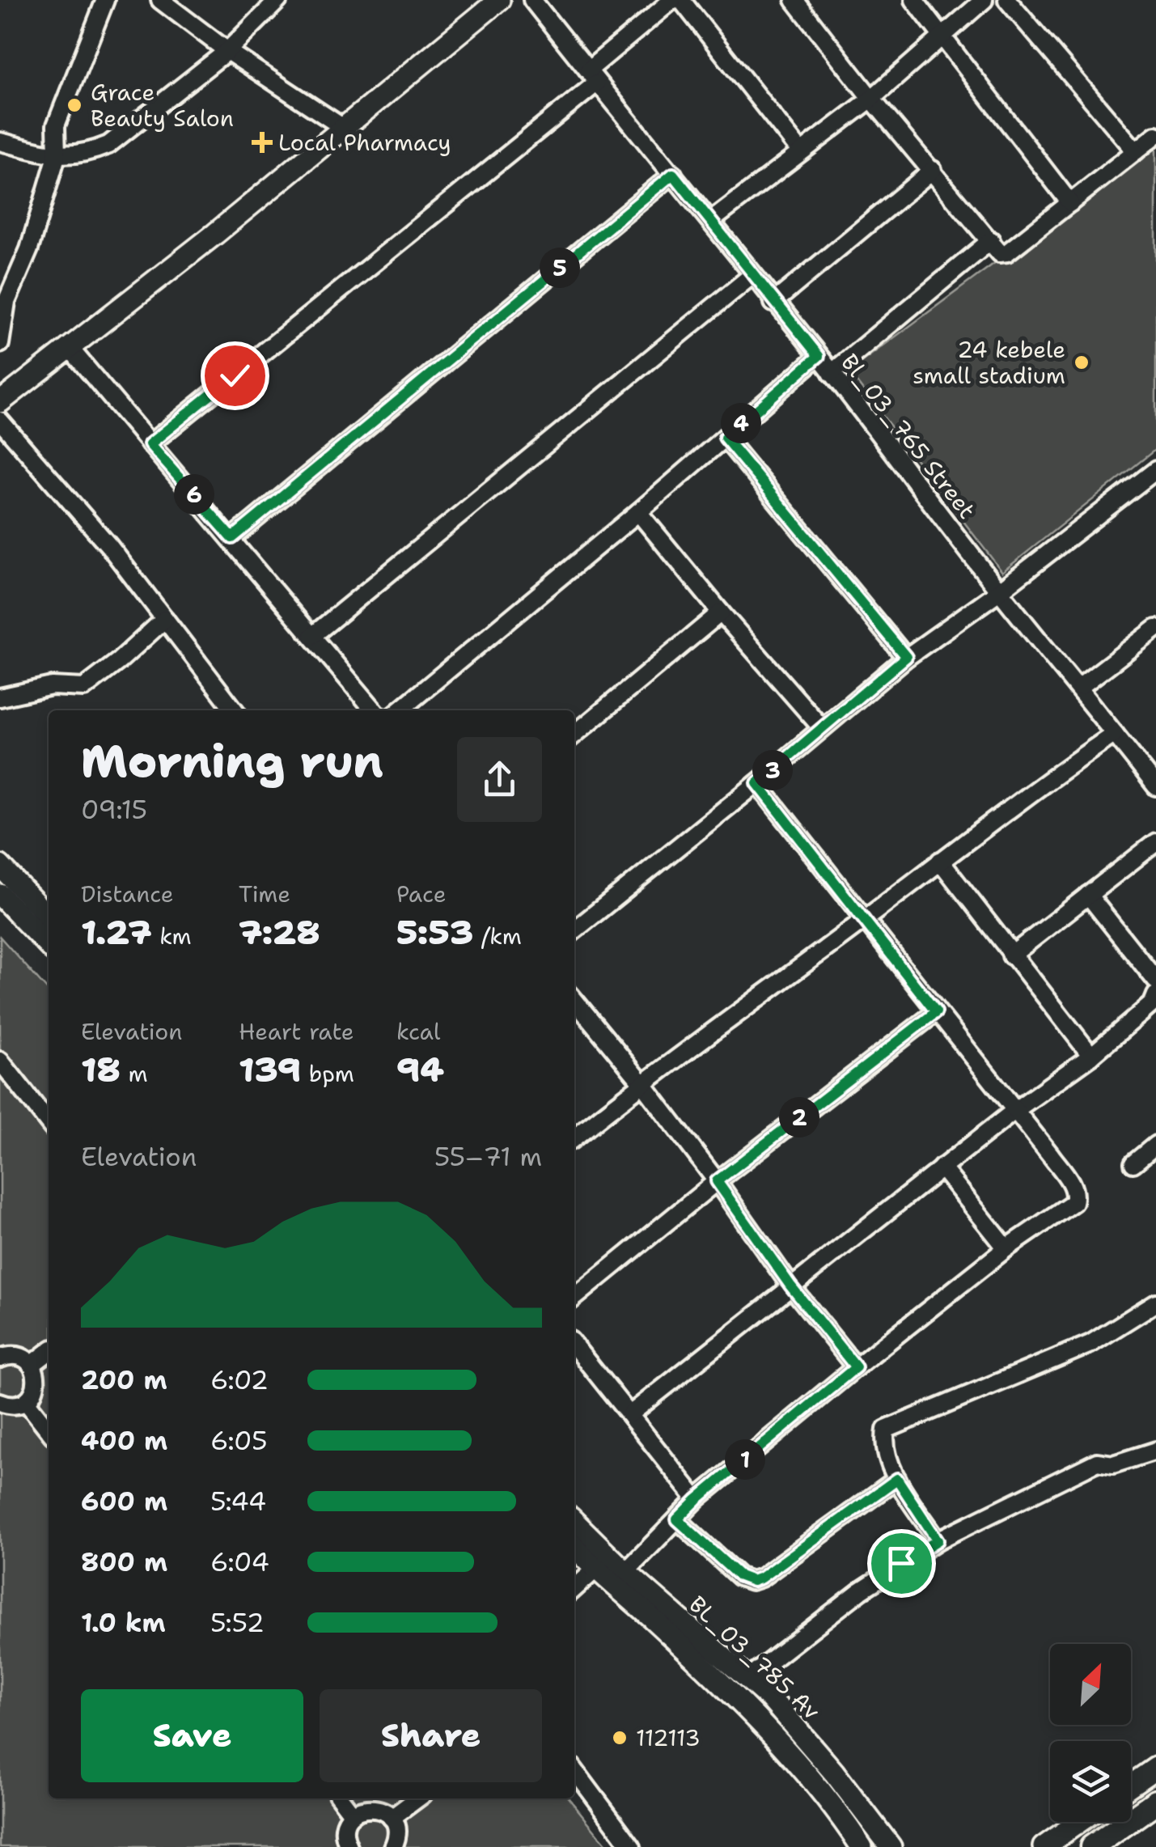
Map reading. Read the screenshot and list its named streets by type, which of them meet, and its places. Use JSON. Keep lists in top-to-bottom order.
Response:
{
  "streets": {
    "main road": ["BL_03_785 Av"],
    "street": ["Bl_03_765 Street"]
  },
  "places": {
    "other": ["Grace Beauty Salon", "24 kebele small stadium", "112113"],
    "health": ["Local Pharmacy"]
  },
  "north": "top right",
  "page": {
    "pins": [
      "5",
      "4",
      "6",
      "3",
      "2",
      "1"
    ],
    "heading": ["Morning run", "09:15"],
    "stats": [
      ["Distance", "1.27 km"],
      ["Time", "7:28"],
      ["Pace", "5:53 /km"],
      ["Elevation", "18 m"],
      ["Heart rate", "139 bpm"],
      ["kcal", "94"]
    ],
    "chart": ["Elevation", "55–71 m"],
    "list": [
      {
        "name": "200 m",
        "note": "6:02"
      },
      {
        "name": "400 m",
        "note": "6:05"
      },
      {
        "name": "600 m",
        "note": "5:44"
      },
      {
        "name": "800 m",
        "note": "6:04"
      },
      {
        "name": "1.0 km",
        "note": "5:52"
      }
    ],
    "buttons": ["Save", "Share"]
  }
}
